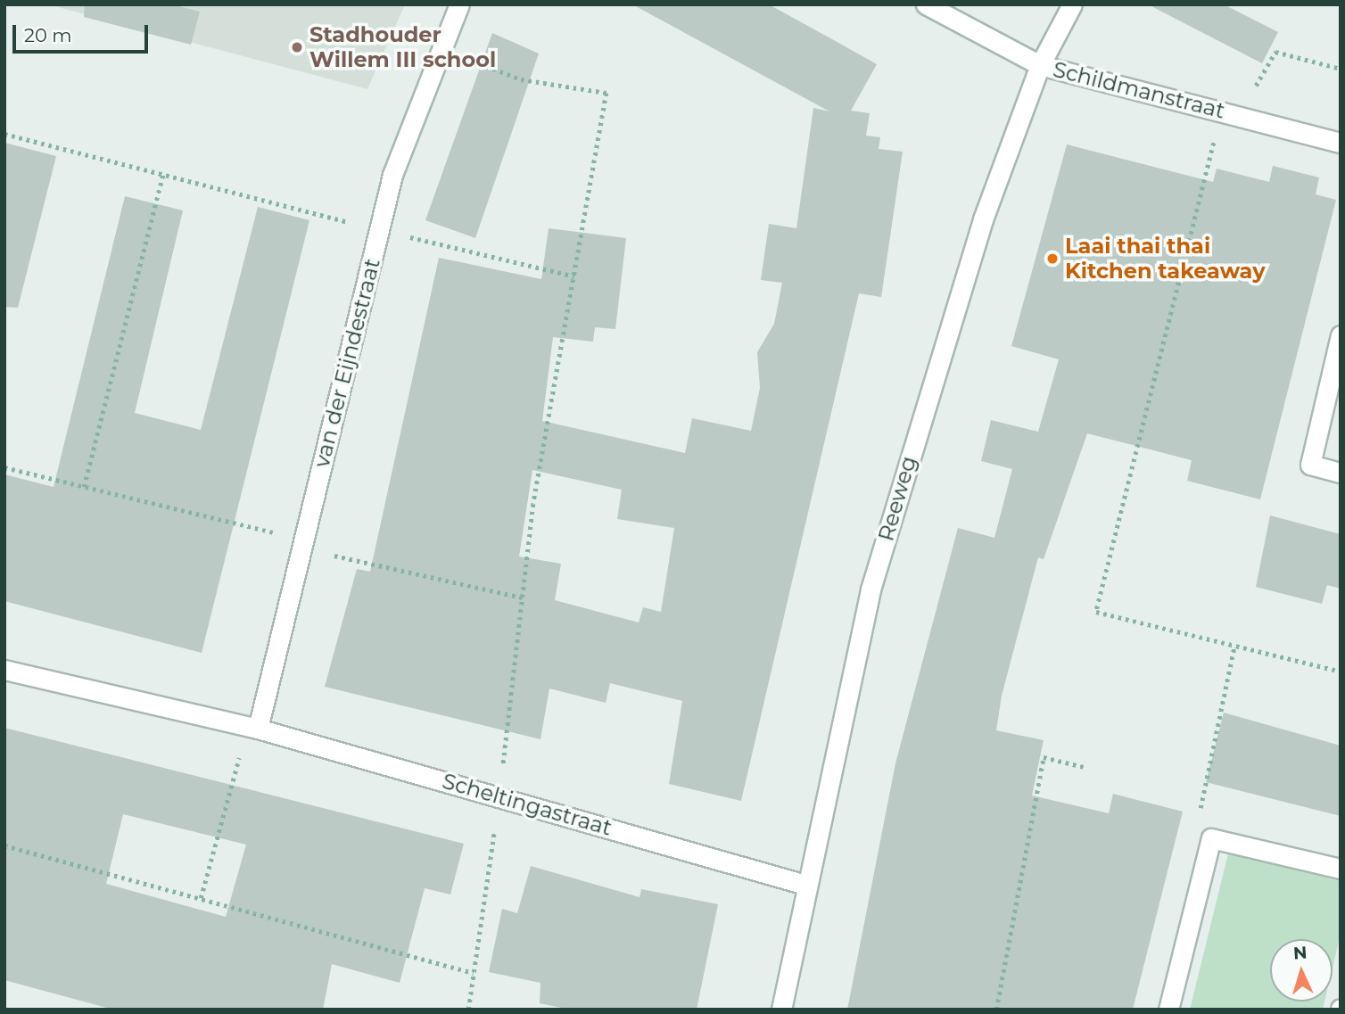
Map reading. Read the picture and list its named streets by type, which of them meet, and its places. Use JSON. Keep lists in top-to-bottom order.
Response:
{
  "streets": {
    "street": [
      "Schildmanstraat",
      "van der Eijndestraat",
      "Reeweg",
      "Scheltingastraat"
    ]
  },
  "crossings": [
    ["Schildmanstraat", "Reeweg"],
    ["van der Eijndestraat", "Scheltingastraat"],
    ["Reeweg", "Scheltingastraat"]
  ],
  "places": ["Stadhouder Willem III school", "Laai thai thai Kitchen takeaway"],
  "scale_bar": "20 m",
  "north": "top"
}
